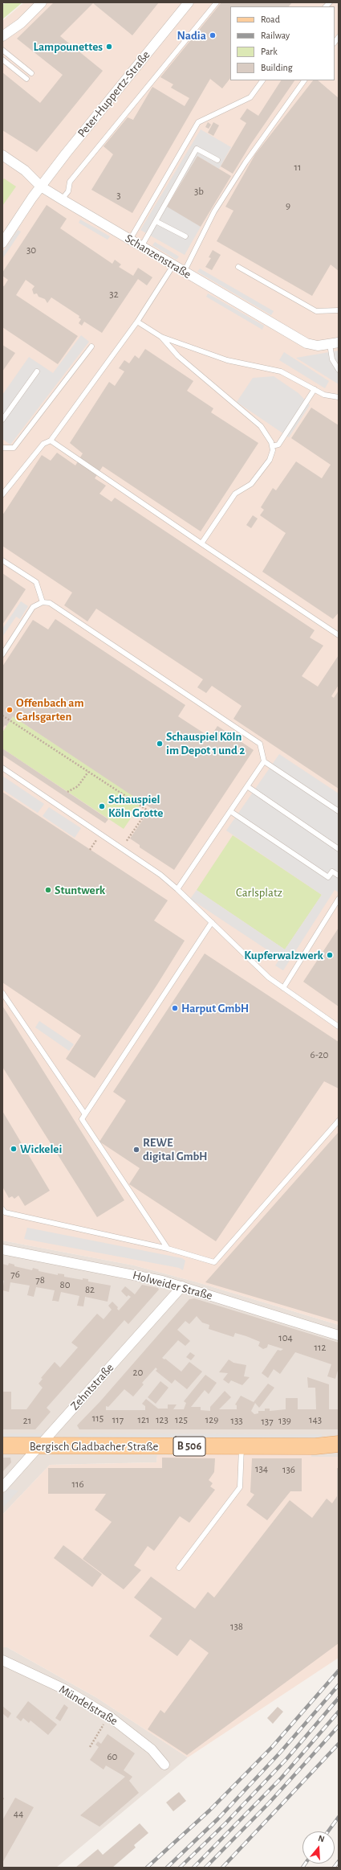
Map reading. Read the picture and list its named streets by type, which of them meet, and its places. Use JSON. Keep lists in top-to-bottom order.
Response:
{
  "streets": {
    "main road": ["Bergisch Gladbacher Straße", "B 506"],
    "street": [
      "Peter-Huppertz-Straße",
      "Schanzenstraße",
      "Holweider Straße",
      "Zehntstraße",
      "Mündelstraße"
    ]
  },
  "crossings": [
    ["Peter-Huppertz-Straße", "Schanzenstraße"],
    ["Holweider Straße", "Zehntstraße"],
    ["Zehntstraße", "Bergisch Gladbacher Straße"]
  ],
  "parks": ["Carlsplatz"],
  "places": [
    "Nadia",
    "Lampounettes",
    "Offenbach am Carlsgarten",
    "Schauspiel Köln im Depot 1 und 2",
    "Schauspiel Köln Grotte",
    "Stuntwerk",
    "Kupferwalzwerk",
    "Harput GmbH",
    "Wickelei",
    "REWE digital GmbH"
  ],
  "house_numbers": [
    "11",
    "3b",
    "3",
    "9",
    "30",
    "32",
    "6-20",
    "76",
    "78",
    "80",
    "82",
    "104",
    "112",
    "20",
    "115",
    "117",
    "121",
    "123",
    "125",
    "129",
    "143",
    "21",
    "133",
    "139",
    "137",
    "134",
    "136",
    "116",
    "138",
    "60",
    "44"
  ],
  "legend": [
    "Road",
    "Railway",
    "Park",
    "Building"
  ],
  "north": "top"
}
